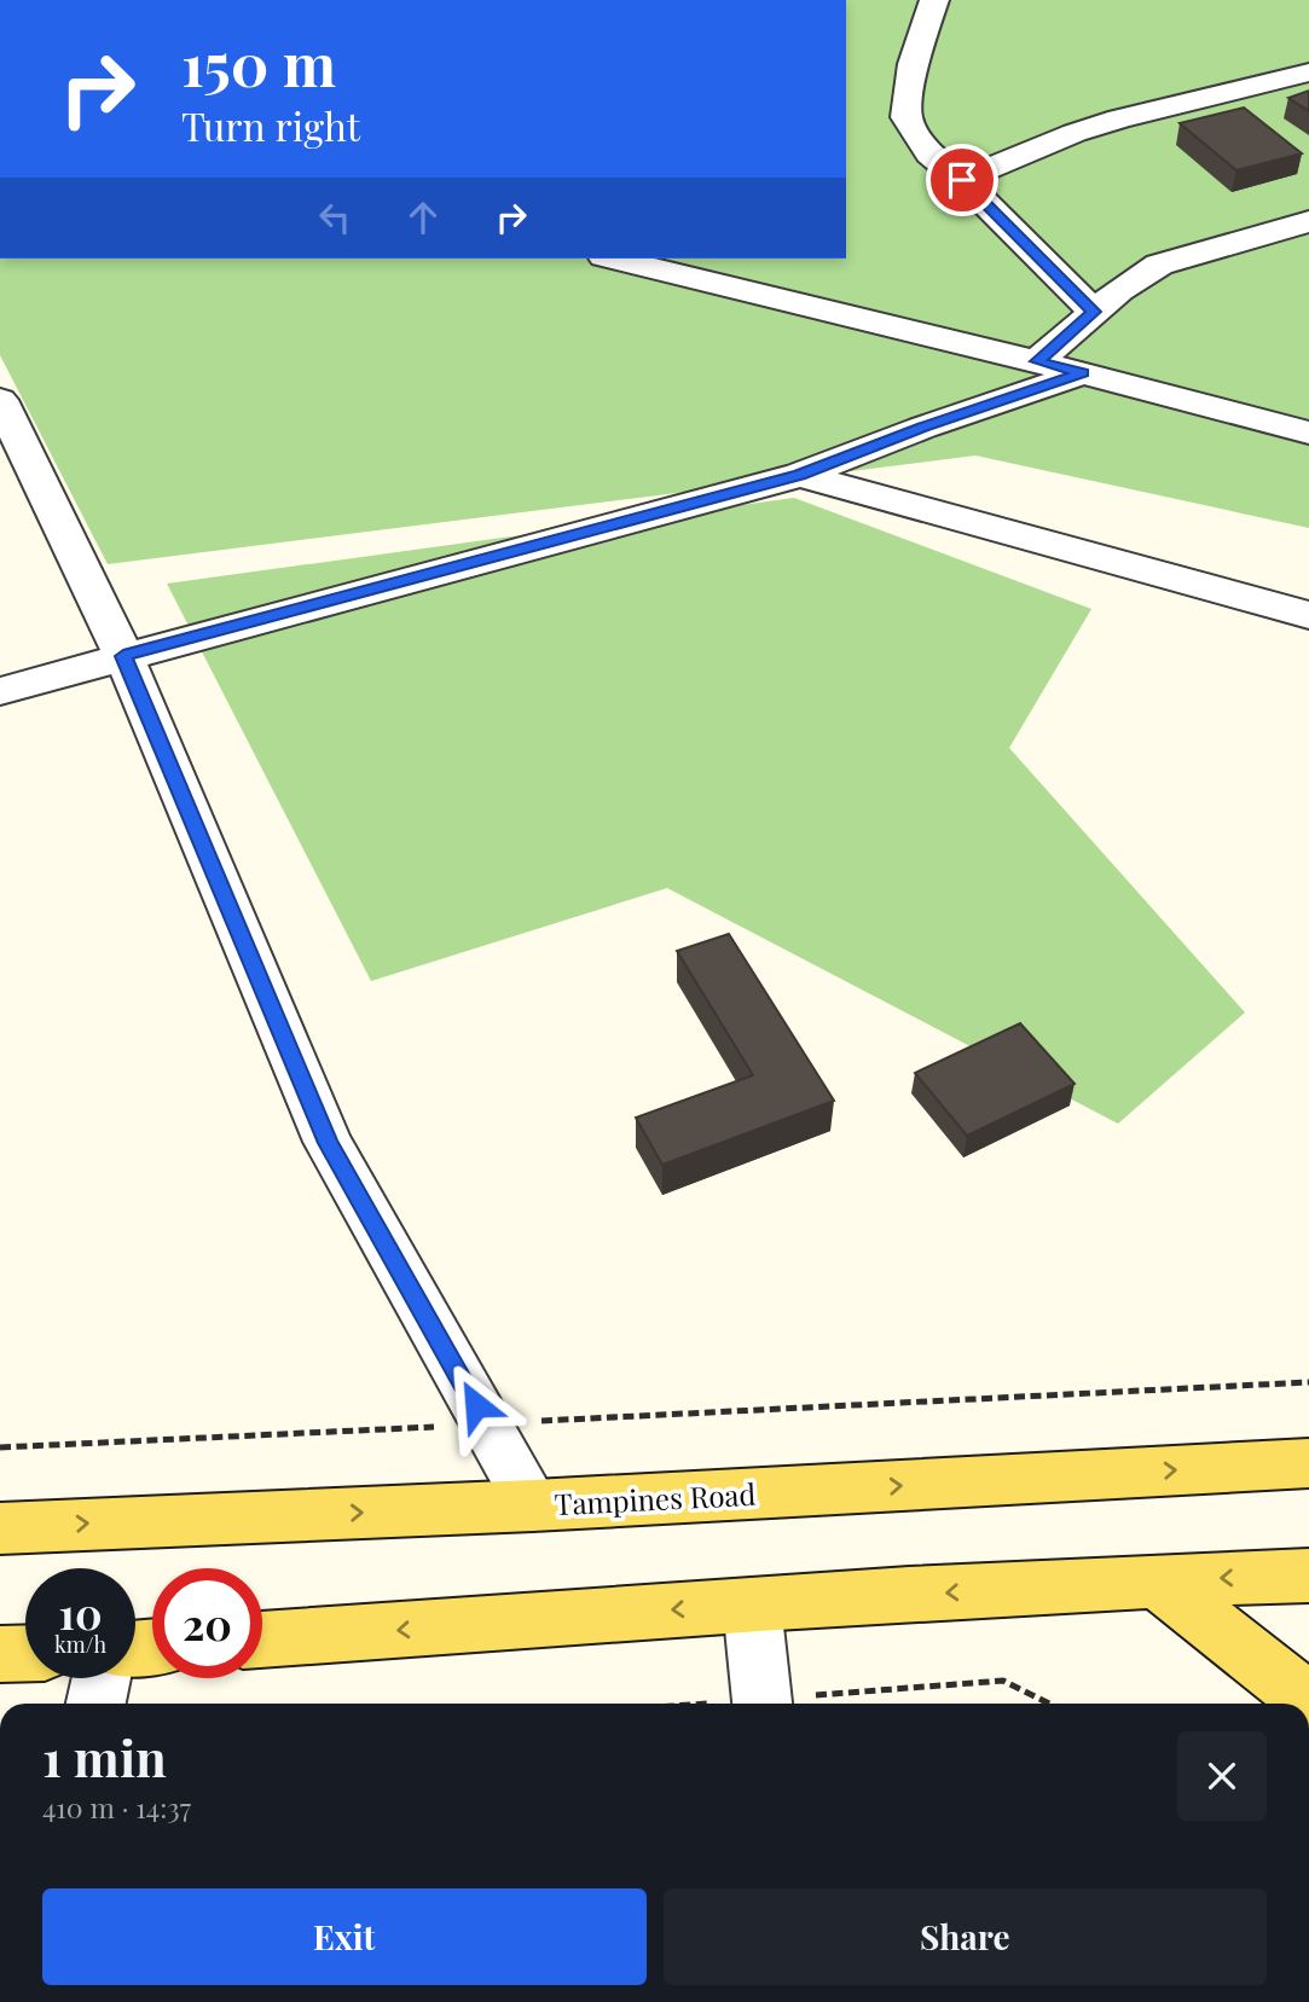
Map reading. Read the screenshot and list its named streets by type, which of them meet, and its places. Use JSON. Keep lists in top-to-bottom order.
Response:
{
  "streets": {
    "main road": ["Tampines Road"]
  },
  "page": {
    "turn": ["150 m", "Turn right"],
    "speed": "10 km/h",
    "limit": "20",
    "heading": ["1 min", "410 m · 14:37"],
    "buttons": ["Exit", "Share"]
  }
}
